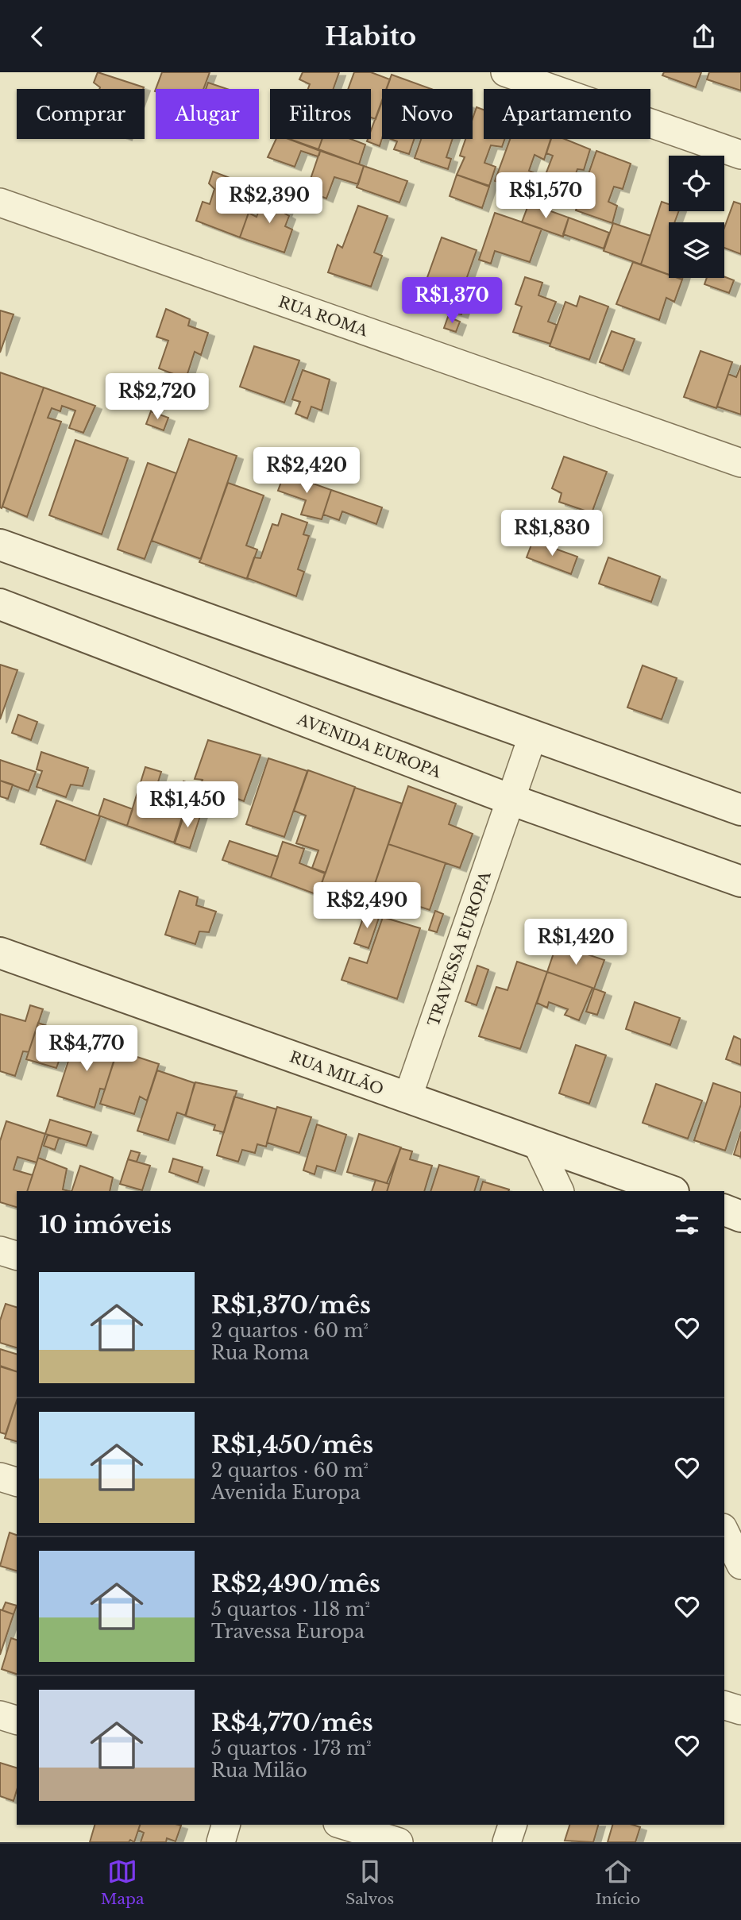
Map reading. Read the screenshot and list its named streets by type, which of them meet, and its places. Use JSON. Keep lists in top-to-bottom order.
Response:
{
  "streets": {
    "main road": ["AVENIDA EUROPA", "RUA MILÃO"],
    "street": ["RUA ROMA", "TRAVESSA EUROPA"]
  },
  "crossings": [
    ["AVENIDA EUROPA", "TRAVESSA EUROPA"],
    ["TRAVESSA EUROPA", "RUA MILÃO"]
  ],
  "page": {
    "header": "Habito",
    "chip": [
      "Comprar",
      "Alugar",
      "Filtros",
      "Novo",
      "Apartamento"
    ],
    "price": [
      "R$1,570",
      "R$2,390",
      "R$1,370",
      "R$2,720",
      "R$2,420",
      "R$1,830",
      "R$1,450",
      "R$2,490",
      "R$1,420",
      "R$4,770"
    ],
    "heading": "10 imóveis",
    "list": [
      {
        "name": "R$1,370/mês",
        "note": "2 quartos · 60 m² · Rua Roma"
      },
      {
        "name": "R$1,450/mês",
        "note": "2 quartos · 60 m² · Avenida Europa"
      },
      {
        "name": "R$2,490/mês",
        "note": "5 quartos · 118 m² · Travessa Europa"
      },
      {
        "name": "R$4,770/mês",
        "note": "5 quartos · 173 m² · Rua Milão"
      }
    ],
    "tabs": ["Mapa", "Salvos", "Início"]
  }
}
